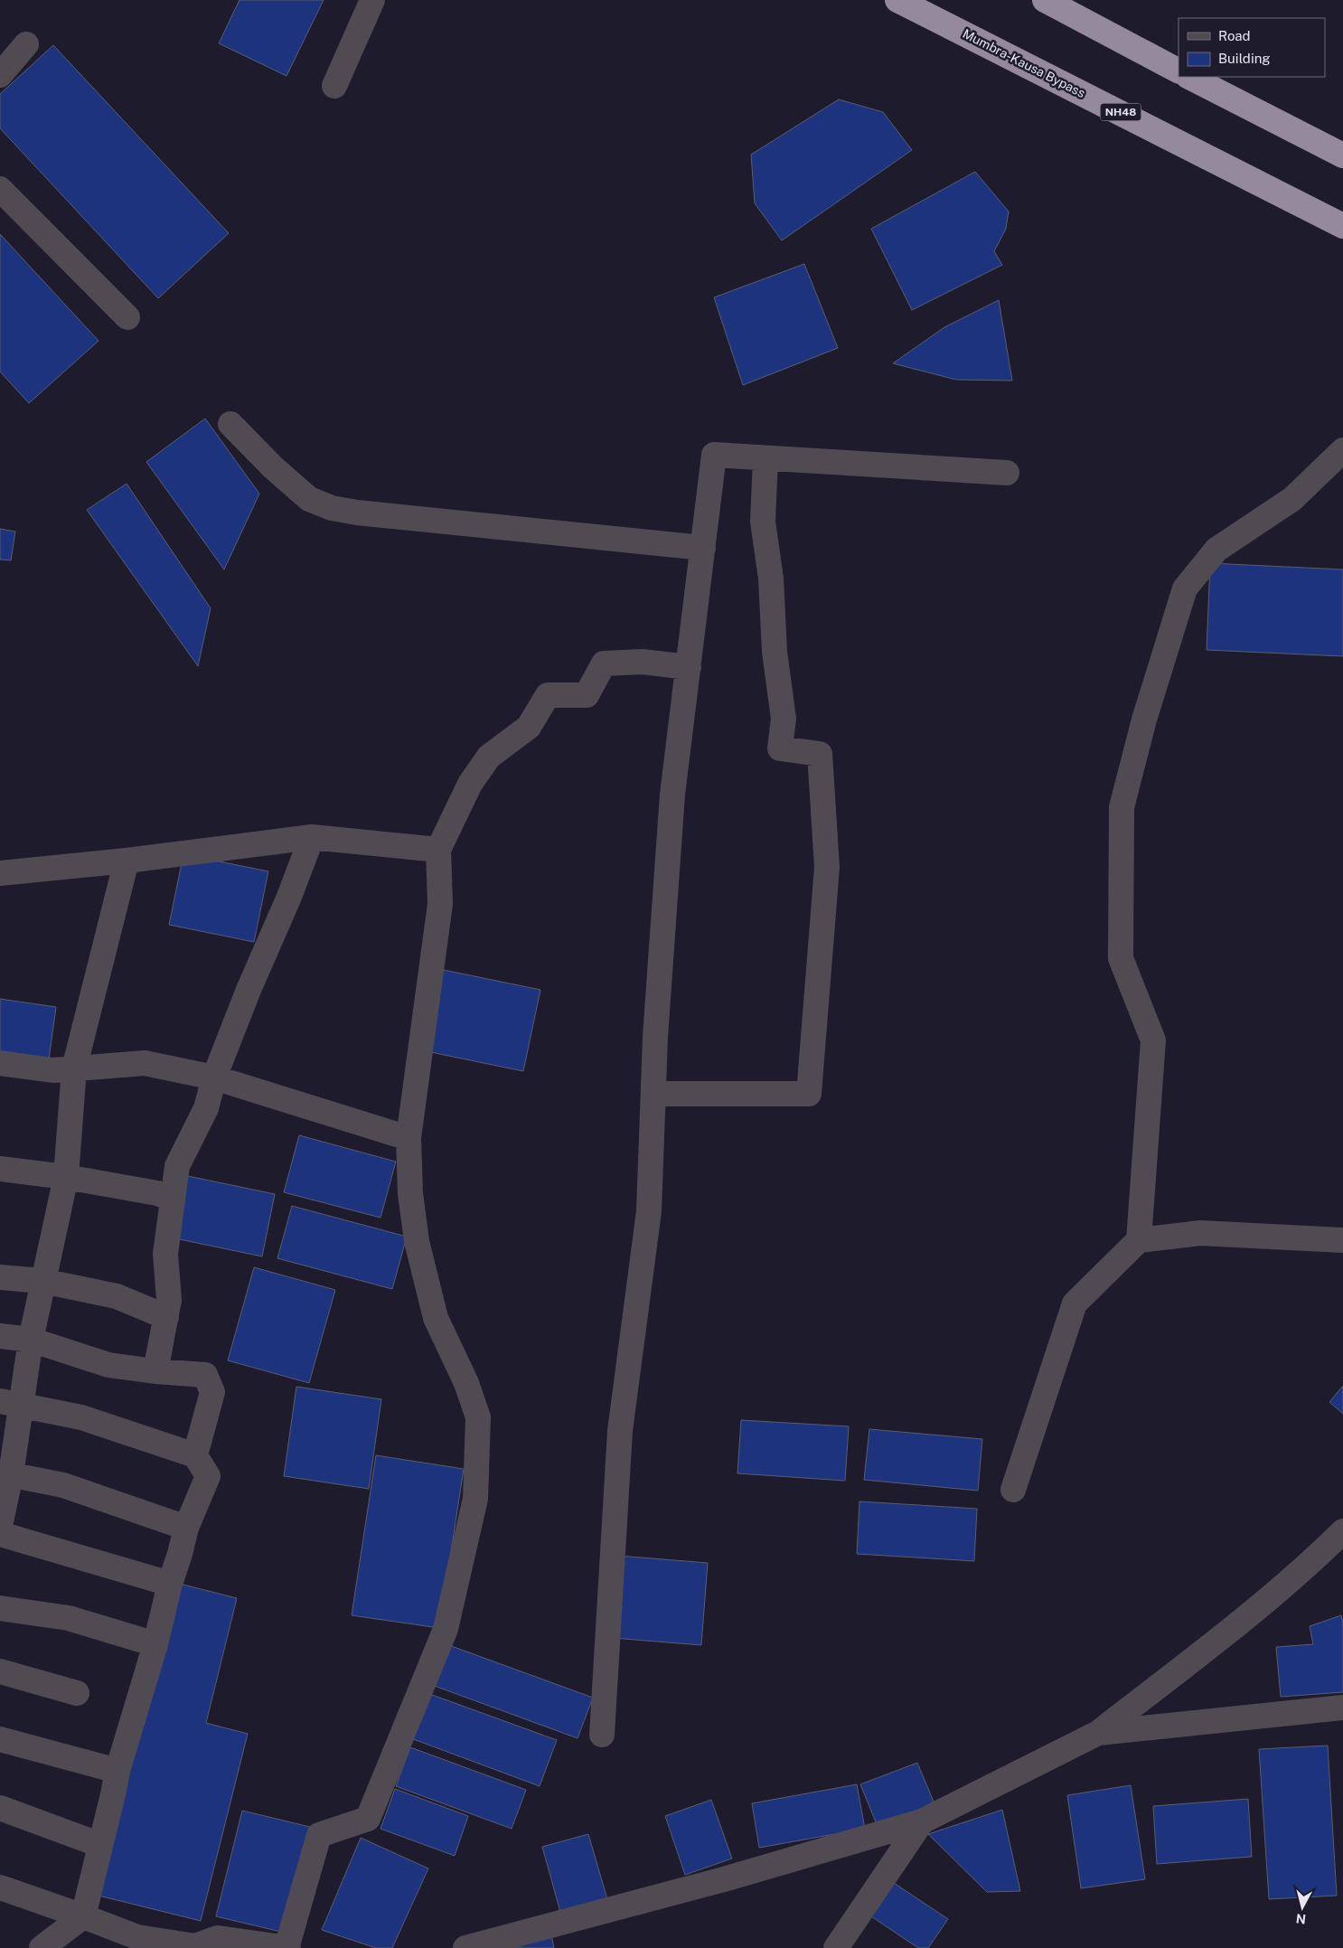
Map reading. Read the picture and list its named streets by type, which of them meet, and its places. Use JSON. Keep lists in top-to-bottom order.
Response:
{
  "streets": {
    "highway": ["Mumbra-Kausa Bypass", "NH48"]
  },
  "legend": ["Road", "Building"],
  "north": "bottom"
}
